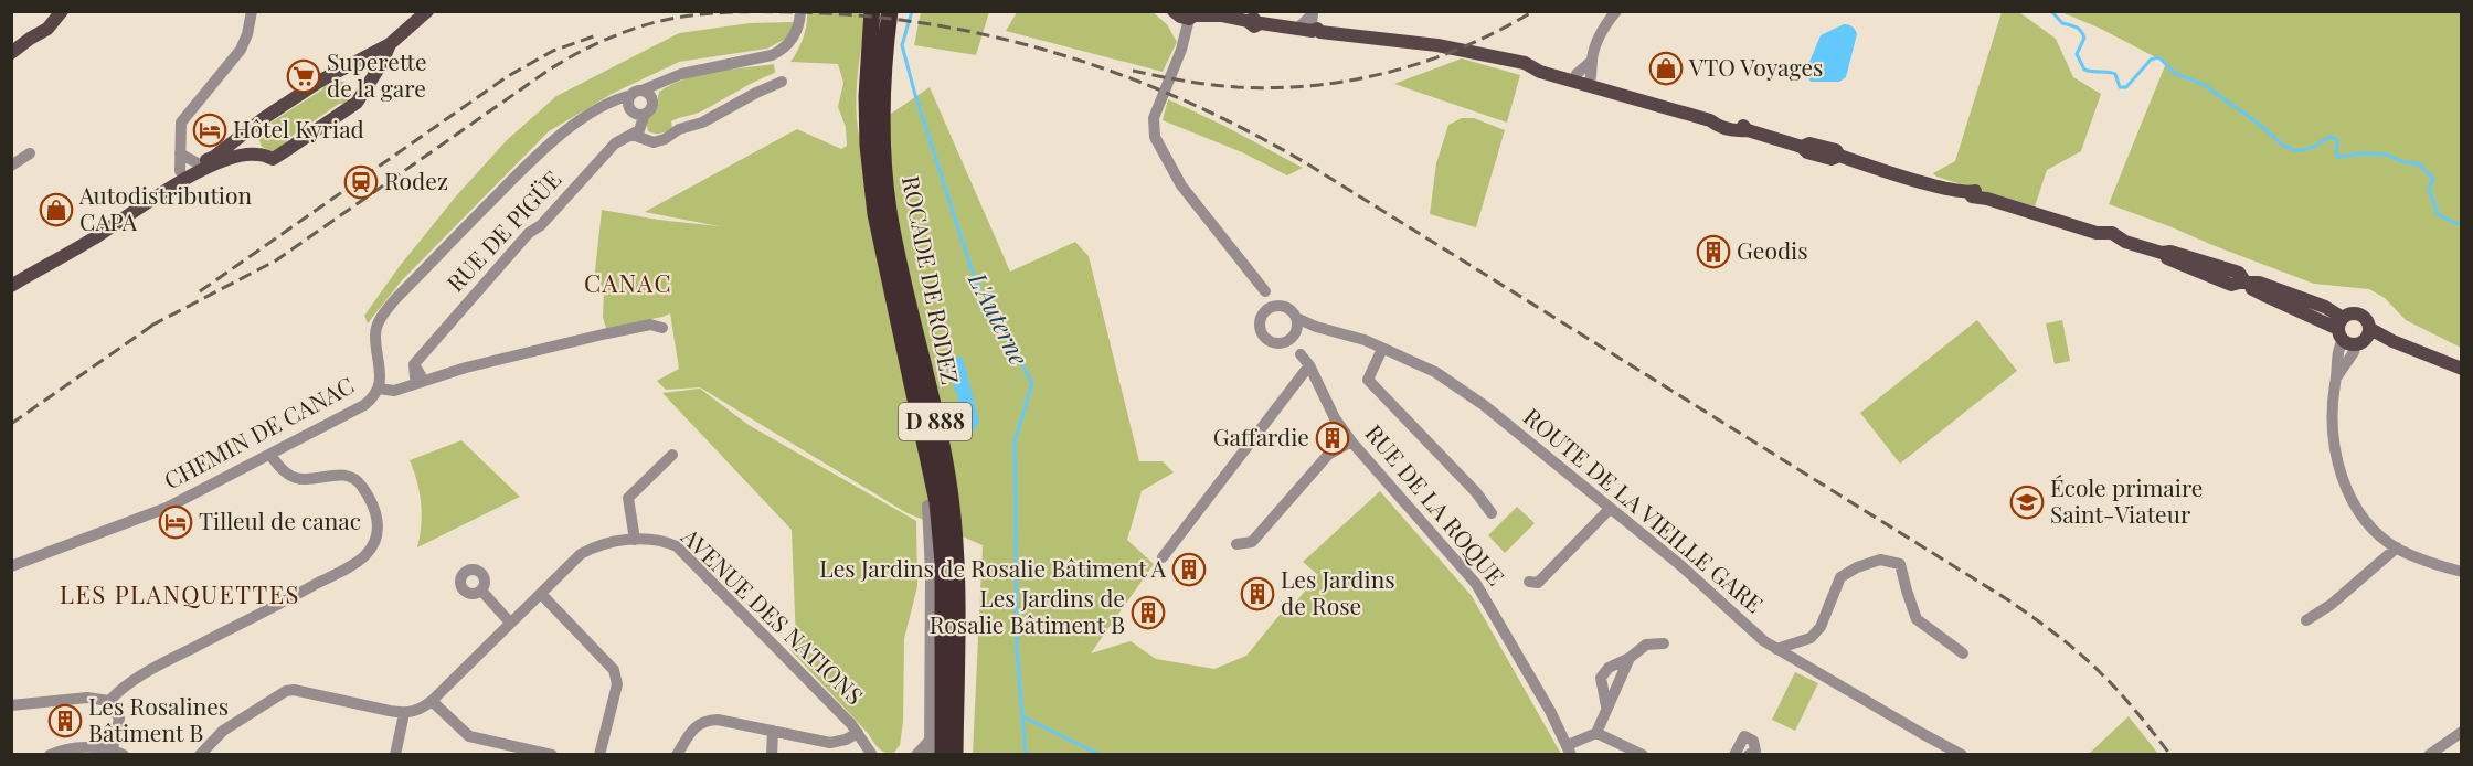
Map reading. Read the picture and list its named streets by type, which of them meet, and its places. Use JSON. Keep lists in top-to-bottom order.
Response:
{
  "streets": {
    "highway": ["ROCADE DE RODEZ", "D 888"],
    "street": [
      "RUE DE PIGÜE",
      "CHEMIN DE CANAC",
      "RUE DE LA ROQUE",
      "ROUTE DE LA VIEILLE GARE",
      "AVENUE DES NATIONS"
    ]
  },
  "crossings": [
    ["RUE DE LA ROQUE", "ROUTE DE LA VIEILLE GARE"]
  ],
  "districts": ["CANAC", "LES PLANQUETTES"],
  "water": ["L'Auterne"],
  "places": {
    "shop": ["VTO Voyages", "Autodistribution CAPA"],
    "supermarket": ["Superette de la gare"],
    "hotel": ["Hôtel Kyriad", "Tilleul de canac"],
    "station": ["Rodez"],
    "building": [
      "Geodis",
      "Gaffardie",
      "Les Jardins de Rosalie Bâtiment A",
      "Les Jardins de Rose",
      "Les Jardins de Rosalie Bâtiment B",
      "Les Rosalines Bâtiment B"
    ],
    "school or university": ["École primaire Saint-Viateur"]
  }
}
